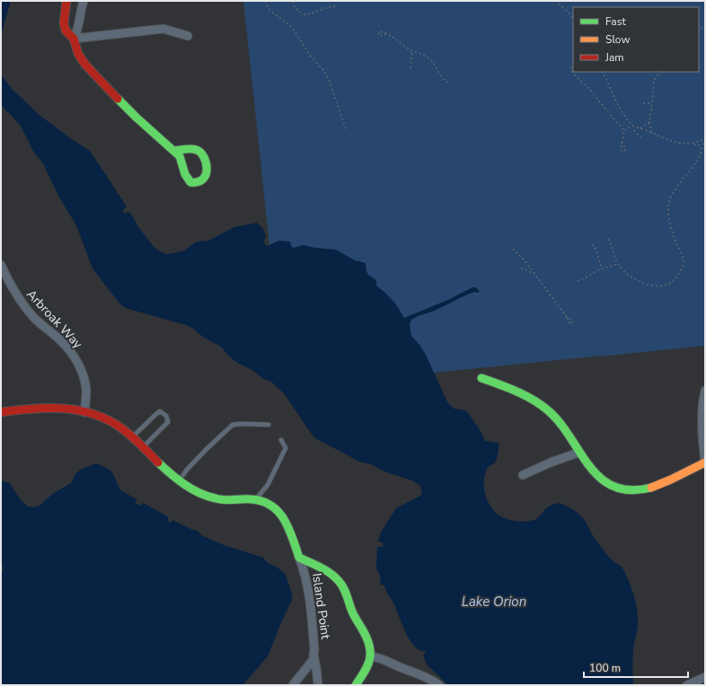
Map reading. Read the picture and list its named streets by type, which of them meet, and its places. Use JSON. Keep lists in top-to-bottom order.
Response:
{
  "streets": {
    "street": ["Arbroak Way", "Island Point"]
  },
  "water": ["Lake Orion"],
  "legend": ["Fast", "Slow", "Jam"],
  "scale_bar": "100 m"
}
